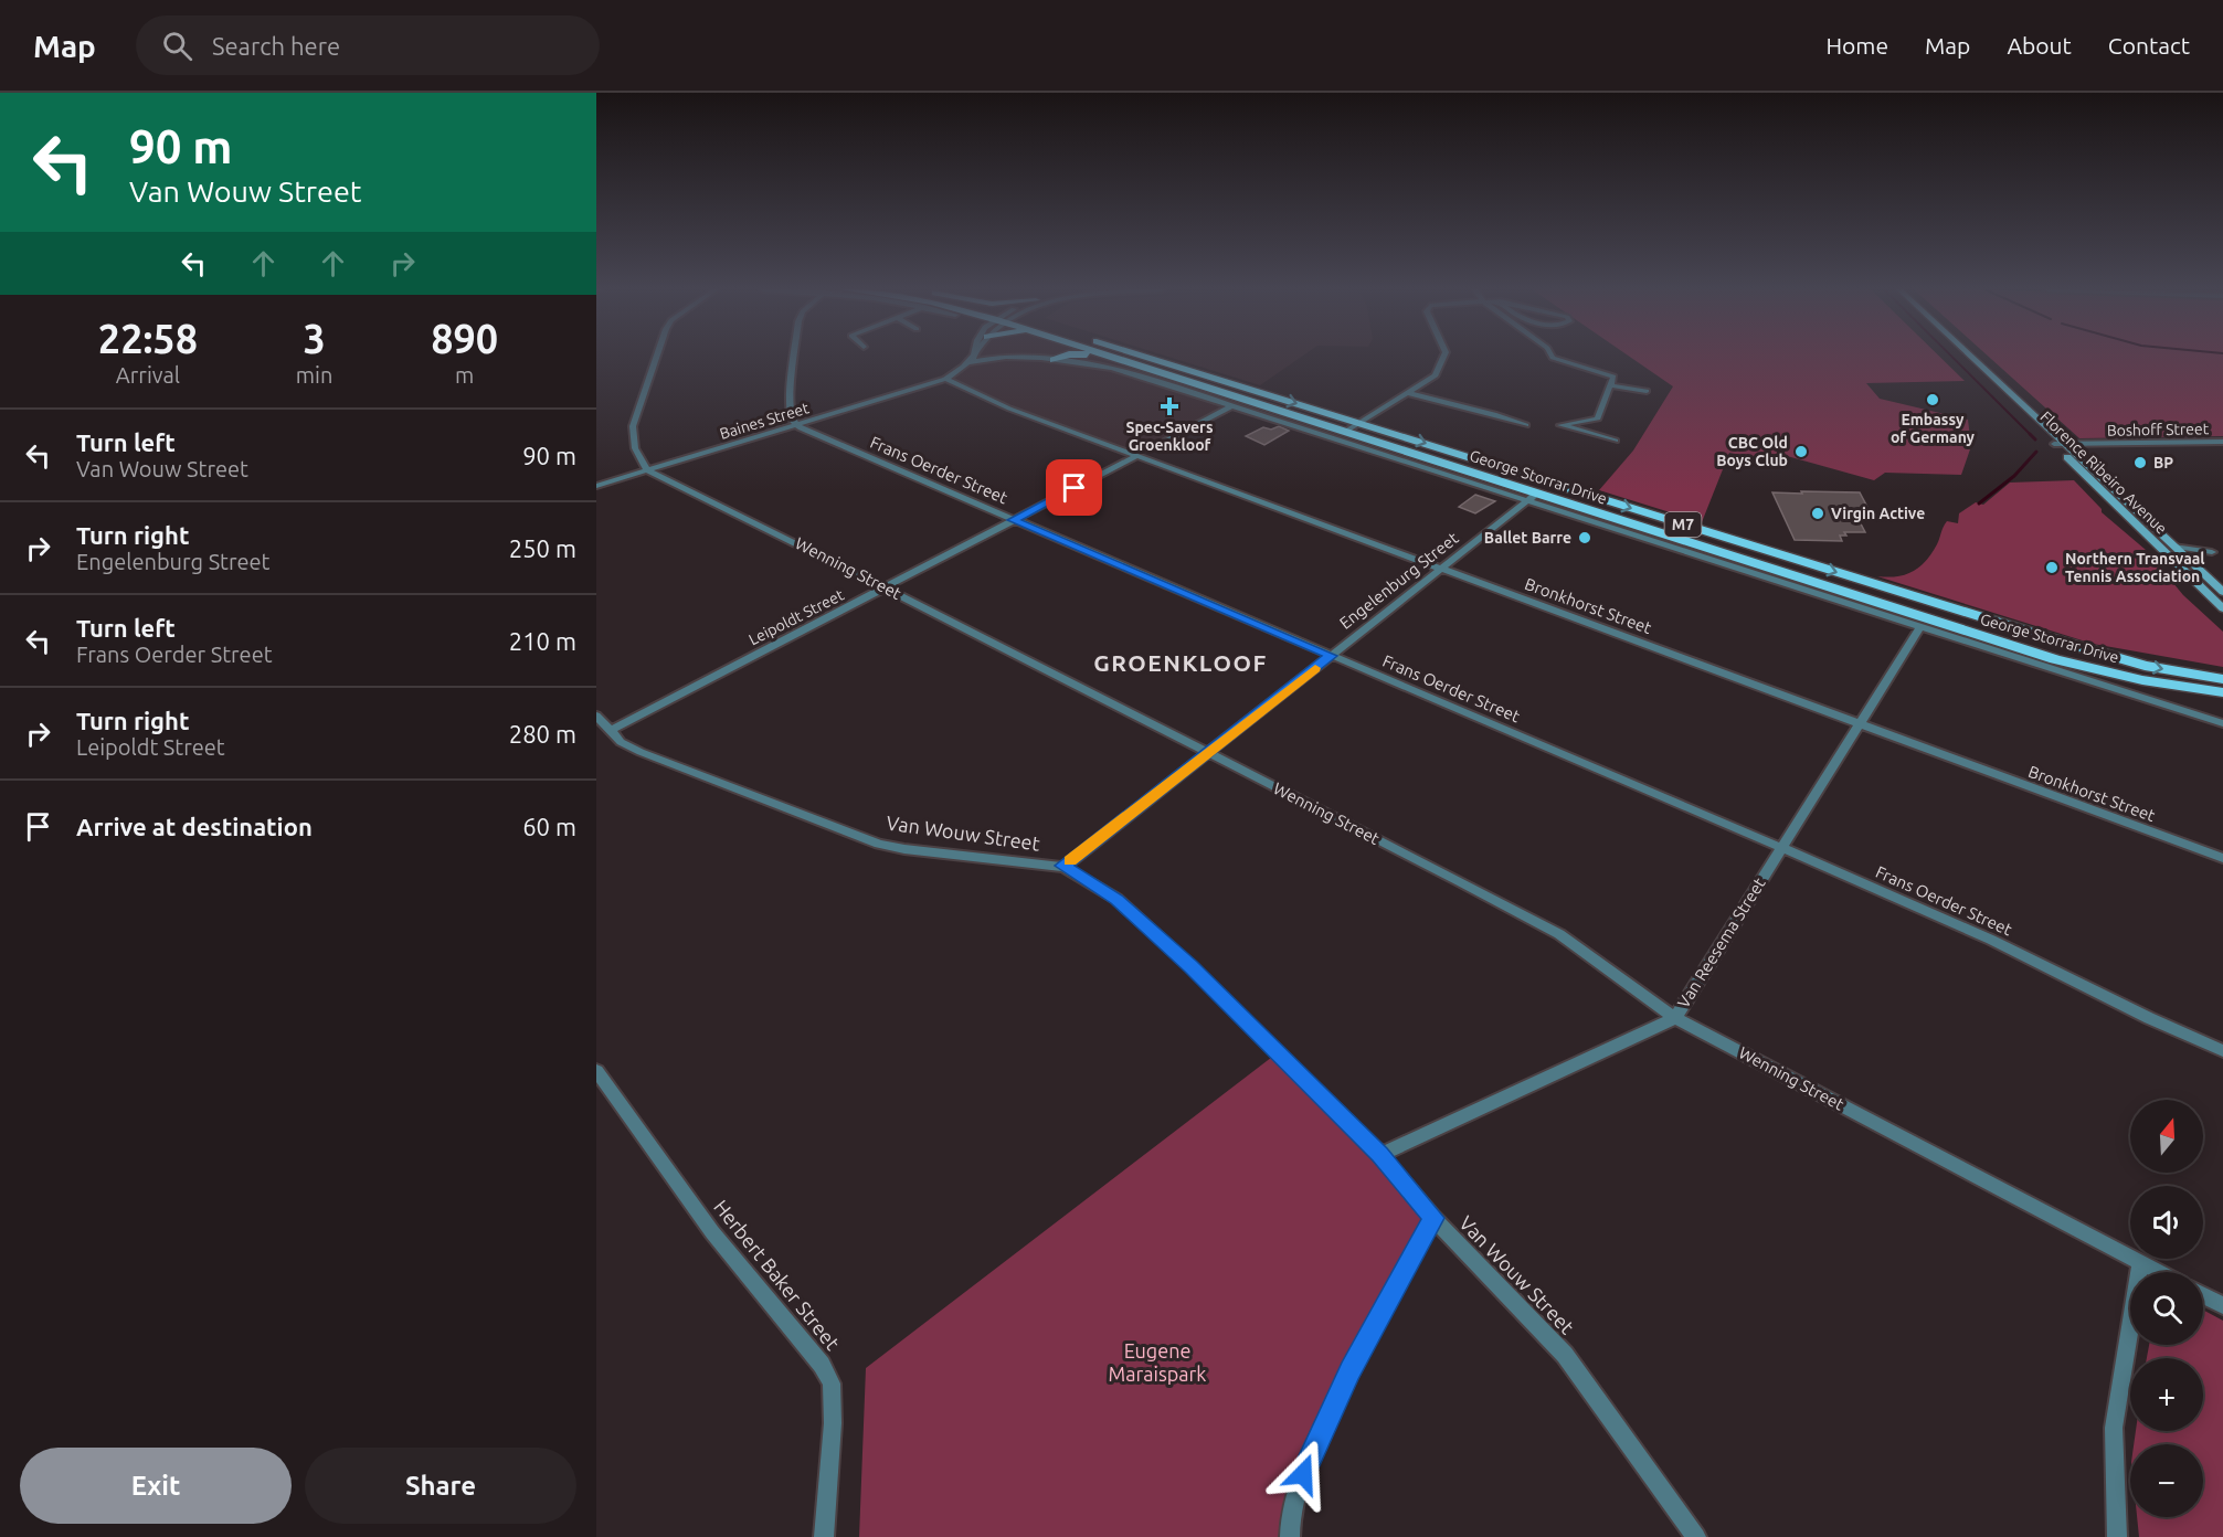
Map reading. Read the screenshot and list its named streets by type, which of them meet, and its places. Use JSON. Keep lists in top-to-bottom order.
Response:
{
  "streets": {
    "main road": ["Florence Ribeiro Avenue", "George Storrar Drive", "M7"],
    "street": [
      "Baines Street",
      "Boshoff Street",
      "Frans Oerder Street",
      "Wenning Street",
      "Engelenburg Street",
      "Bronkhorst Street",
      "Leipoldt Street",
      "Van Wouw Street",
      "Van Reesema Street",
      "Herbert Baker Street"
    ]
  },
  "crossings": [
    ["Baines Street", "Frans Oerder Street"],
    ["Baines Street", "George Storrar Drive"],
    ["Baines Street", "Wenning Street"],
    ["Baines Street", "Bronkhorst Street"],
    ["Boshoff Street", "Florence Ribeiro Avenue"],
    ["Frans Oerder Street", "Engelenburg Street"],
    ["Frans Oerder Street", "Leipoldt Street"],
    ["Frans Oerder Street", "Van Reesema Street"],
    ["George Storrar Drive", "Engelenburg Street"],
    ["George Storrar Drive", "Van Reesema Street"],
    ["Wenning Street", "Engelenburg Street"],
    ["Wenning Street", "Leipoldt Street"],
    ["Wenning Street", "Van Reesema Street"],
    ["Engelenburg Street", "Bronkhorst Street"],
    ["Engelenburg Street", "Van Wouw Street"],
    ["Bronkhorst Street", "Leipoldt Street"],
    ["Bronkhorst Street", "Van Reesema Street"],
    ["Leipoldt Street", "Van Wouw Street"],
    ["Van Wouw Street", "Van Reesema Street"]
  ],
  "districts": ["GROENKLOOF"],
  "parks": ["Eugene Maraispark"],
  "places": {
    "other": [
      "Embassy of Germany",
      "CBC Old Boys Club",
      "BP",
      "Virgin Active",
      "Ballet Barre",
      "Northern Transvaal Tennis Association"
    ],
    "health": ["Spec-Savers Groenkloof"]
  },
  "north": "top",
  "page": {
    "header": "Map",
    "search": "Search here",
    "nav": [
      "Home",
      "Map",
      "About",
      "Contact"
    ],
    "turn": ["90 m", "Van Wouw Street"],
    "eta": [
      "22:58",
      "Arrival",
      "3",
      "min",
      "890",
      "m"
    ],
    "list": [
      {
        "name": "Turn left",
        "note": "Van Wouw Street",
        "value": "90 m"
      },
      {
        "name": "Turn right",
        "note": "Engelenburg Street",
        "value": "250 m"
      },
      {
        "name": "Turn left",
        "note": "Frans Oerder Street",
        "value": "210 m"
      },
      {
        "name": "Turn right",
        "note": "Leipoldt Street",
        "value": "280 m"
      },
      {
        "name": "Arrive at destination",
        "value": "60 m"
      }
    ],
    "map_buttons": ["+", "−"],
    "buttons": ["Exit", "Share"]
  }
}
